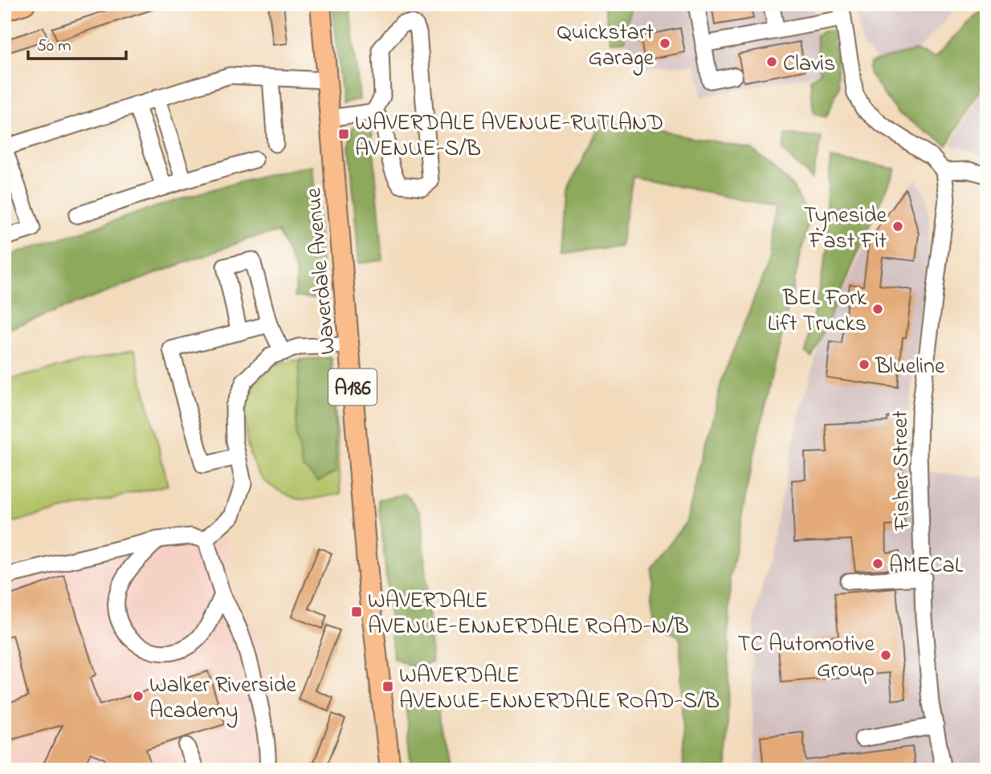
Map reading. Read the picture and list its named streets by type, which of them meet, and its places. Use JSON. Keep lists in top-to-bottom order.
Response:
{
  "streets": {
    "main road": ["Waverdale Avenue", "A186"],
    "street": ["Fisher Street"]
  },
  "places": {
    "other": [
      "Quickstart Garage",
      "Clavis",
      "Tyneside Fast Fit",
      "BEL Fork Lift Trucks",
      "Blueline",
      "AMECaL",
      "TC Automotive Group",
      "Walker Riverside Academy"
    ],
    "transit": ["WAVERDALE AVENUE-RUTLAND AVENUE-S/B", "WAVERDALE AVENUE-ENNERDALE ROAD-N/B", "WAVERDALE AVENUE-ENNERDALE ROAD-S/B"]
  },
  "scale_bar": "50 m"
}
